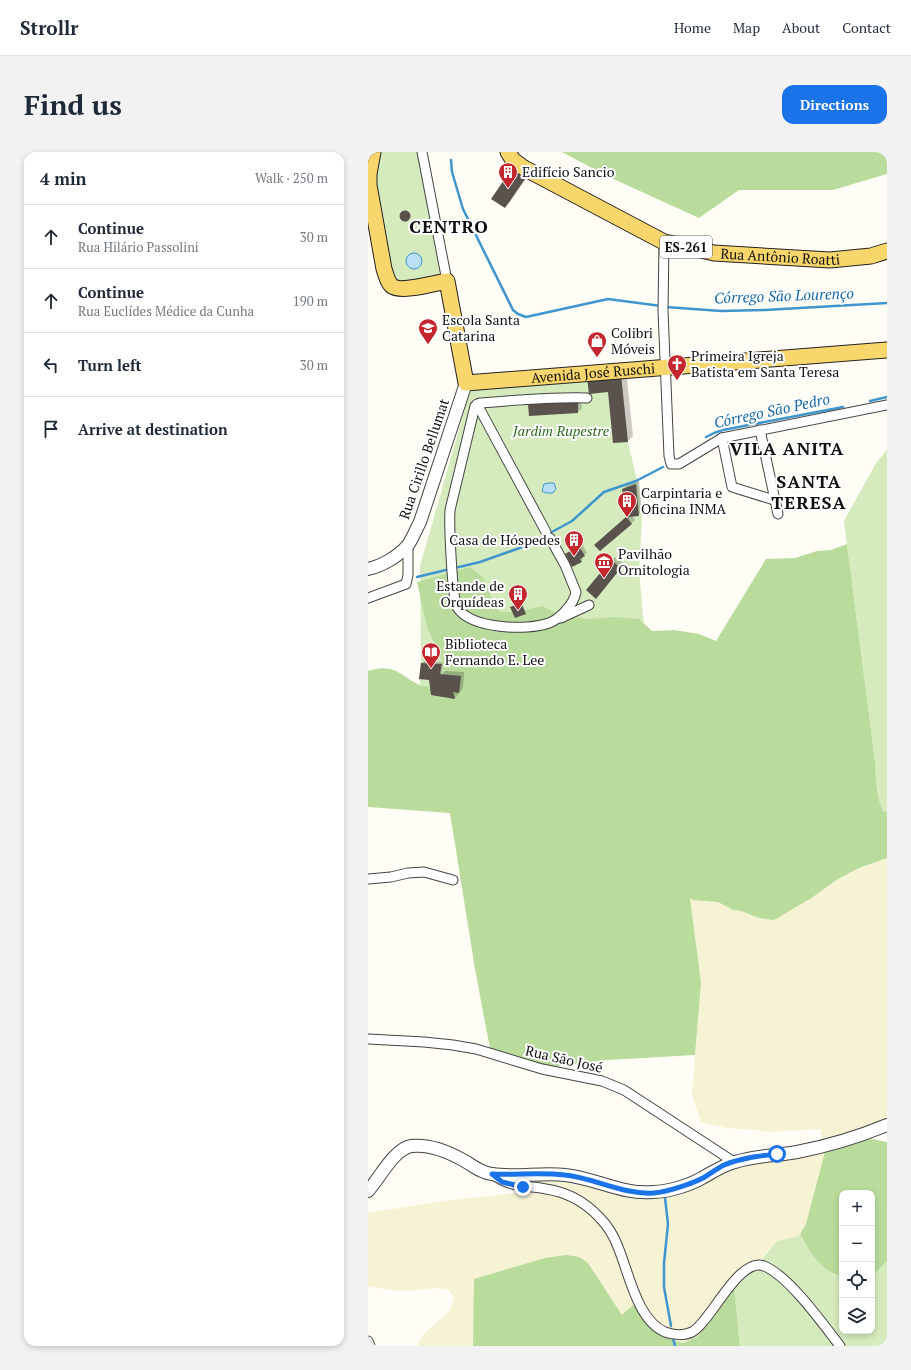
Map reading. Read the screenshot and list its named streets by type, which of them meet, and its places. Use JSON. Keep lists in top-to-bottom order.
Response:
{
  "streets": {
    "main road": ["ES-261", "Rua Antônio Roatti", "Avenida José Ruschi"],
    "street": ["Rua Cirillo Bellumat", "Rua São José"]
  },
  "crossings": [
    ["Avenida José Ruschi", "Rua Cirillo Bellumat"]
  ],
  "districts": ["CENTRO", "VILA ANITA", "SANTA TERESA"],
  "water": ["Córrego São Lourenço", "Córrego São Pedro"],
  "parks": ["Jardim Rupestre"],
  "places": {
    "building": [
      "Edifício Sancio",
      "Carpintaria e Oficina INMA",
      "Casa de Hóspedes",
      "Estande de Orquídeas"
    ],
    "school or university": ["Escola Santa Catarina"],
    "shop": ["Colibri Móveis"],
    "church": ["Primeira Igreja Batista em Santa Teresa"],
    "museum": ["Pavilhão Ornitologia"],
    "library": ["Biblioteca Fernando E. Lee"]
  },
  "page": {
    "header": "Strollr",
    "nav": [
      "Home",
      "Map",
      "About",
      "Contact"
    ],
    "buttons": "Directions",
    "title": "Find us",
    "heading": ["4 min", "Walk · 250 m"],
    "list": [
      ["Continue", "Rua Hilário Passolini", "30 m"],
      ["Continue", "Rua Euclídes Médice da Cunha", "190 m"],
      ["Turn left", "30 m"],
      "Arrive at destination"
    ],
    "map_buttons": ["+", "−"]
  }
}
